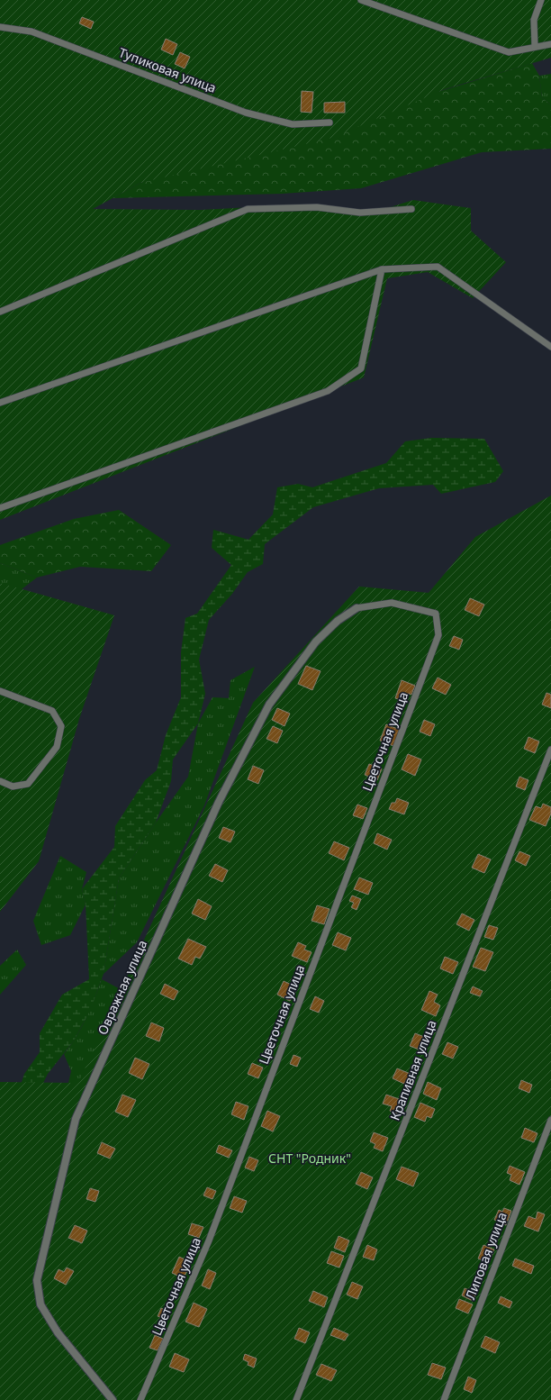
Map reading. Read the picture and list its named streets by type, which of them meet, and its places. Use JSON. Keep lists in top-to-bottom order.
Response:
{
  "streets": {
    "street": ["Овражная улица"],
    "lane": [
      "Тупиковая улица",
      "Цветочная улица",
      "Крапивная улица",
      "Липовая улица"
    ]
  },
  "crossings": [
    ["Цветочная улица", "Овражная улица"]
  ],
  "parks": ["СНТ \"Родник\""]
}
